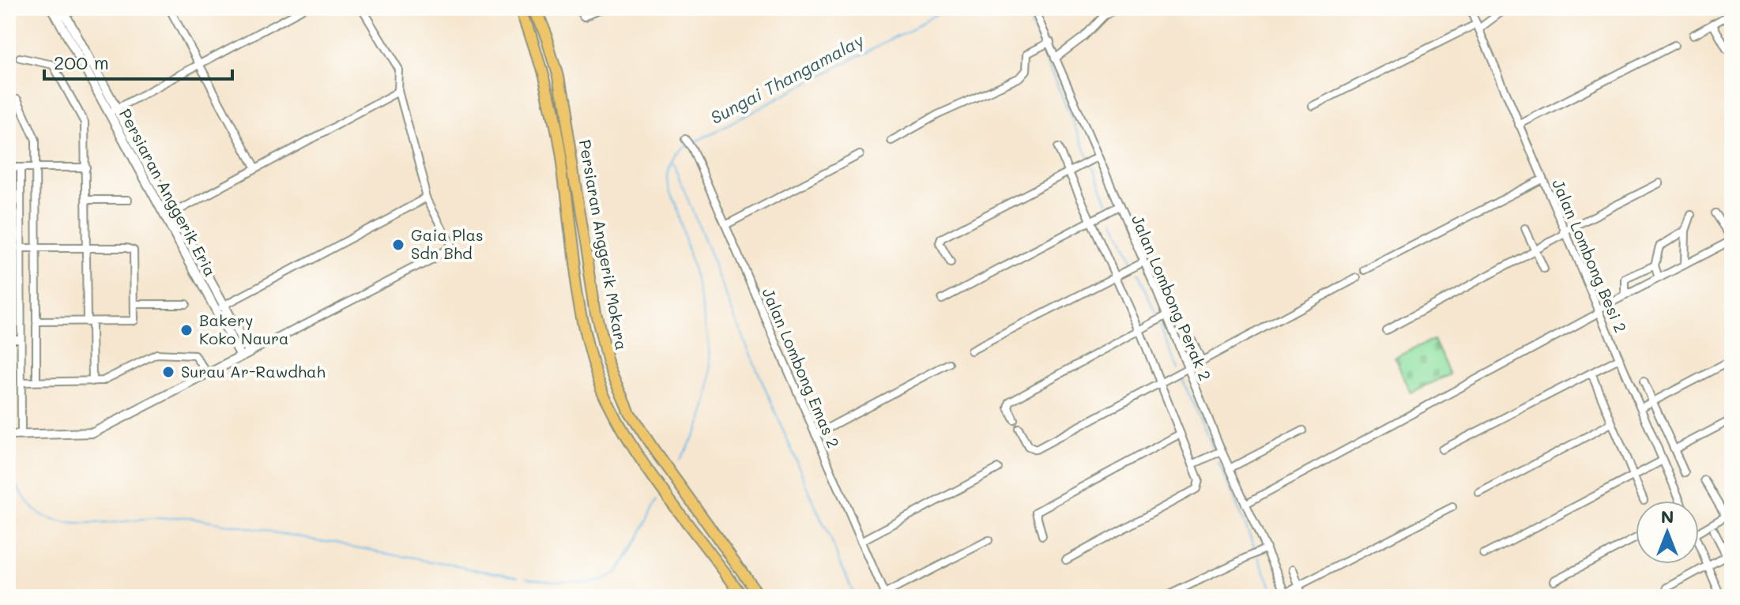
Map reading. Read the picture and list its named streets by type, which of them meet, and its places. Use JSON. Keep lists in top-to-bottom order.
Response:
{
  "streets": {
    "main road": ["Persiaran Anggerik Mokara"],
    "street": [
      "Persiaran Anggerik Eria",
      "Jalan Lombong Besi 2",
      "Jalan Lombong Perak 2",
      "Jalan Lombong Emas 2"
    ]
  },
  "water": ["Sungai Thangamalay"],
  "places": ["Gaia Plas Sdn Bhd", "Bakery Koko Naura", "Surau Ar-Rawdhah"],
  "scale_bar": "200 m",
  "north": "top"
}
